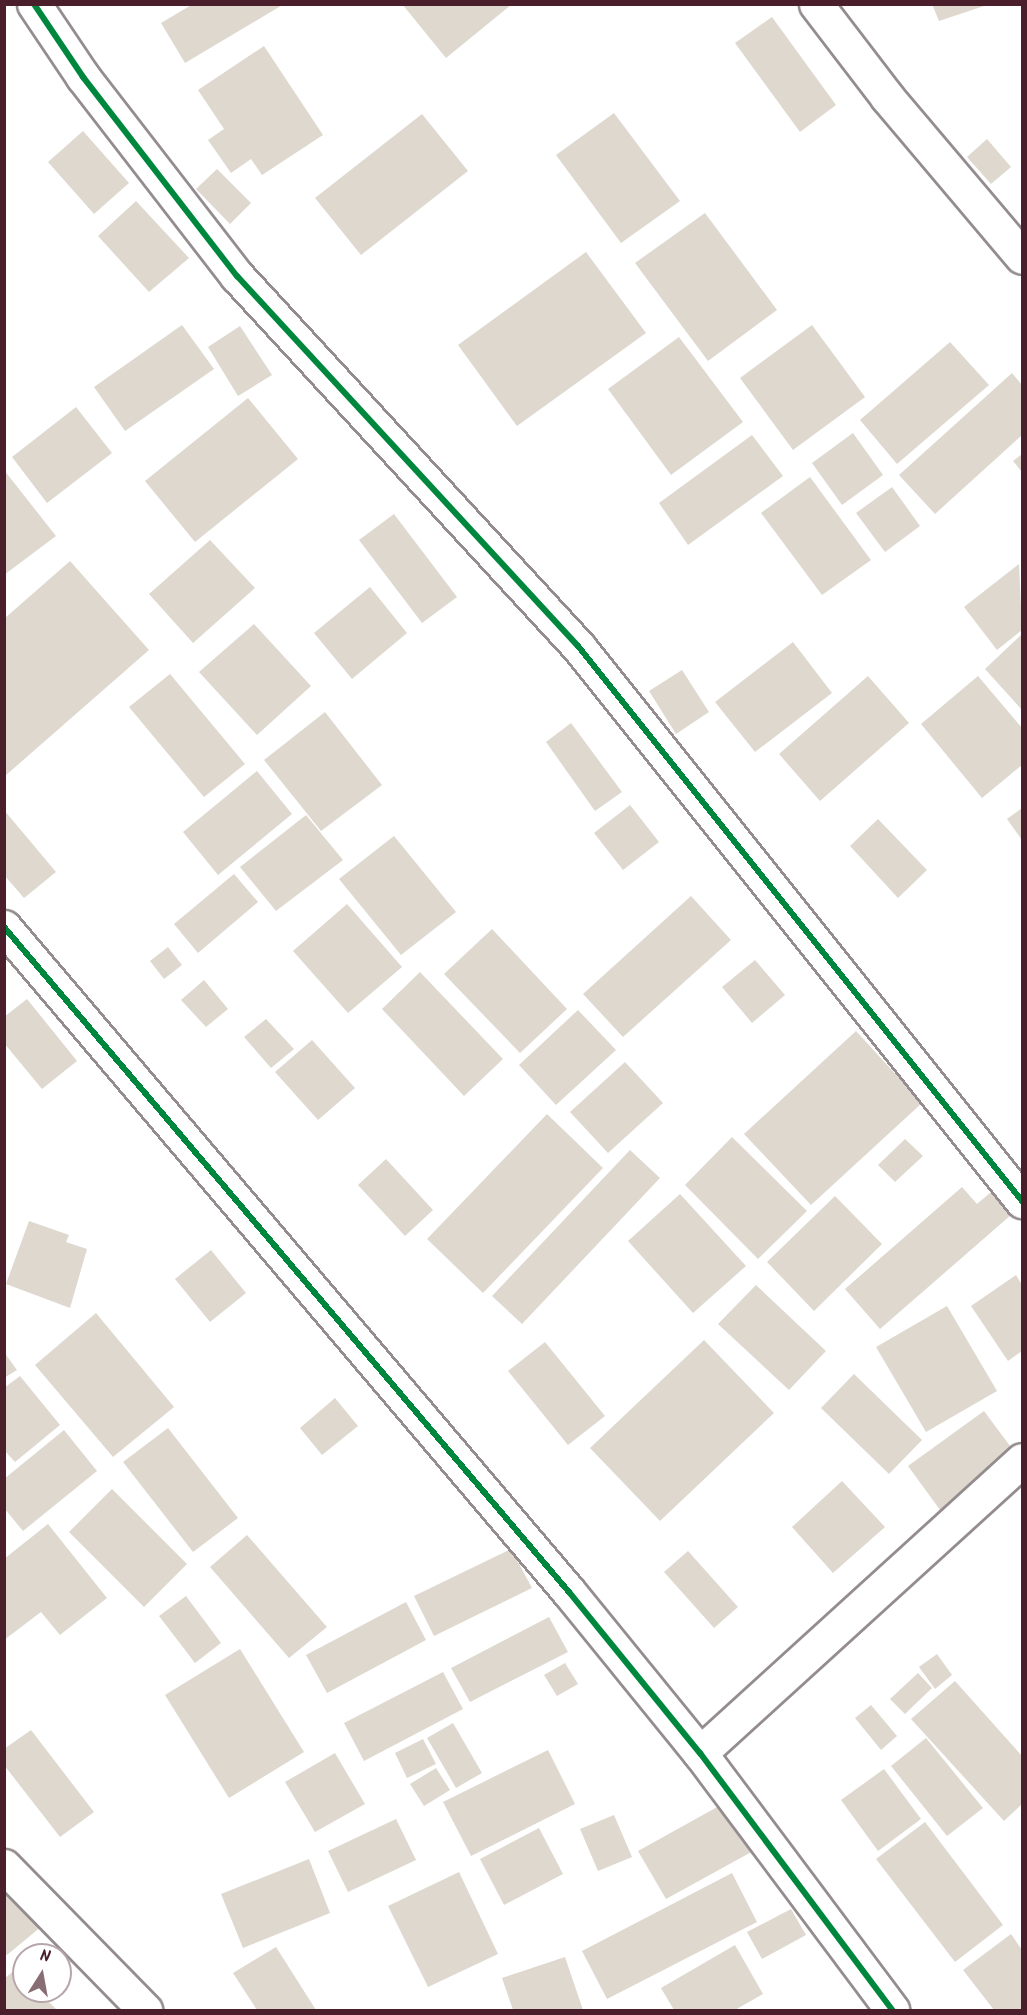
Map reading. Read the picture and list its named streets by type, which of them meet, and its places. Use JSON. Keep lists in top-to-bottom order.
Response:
{
  "north": "top"
}
